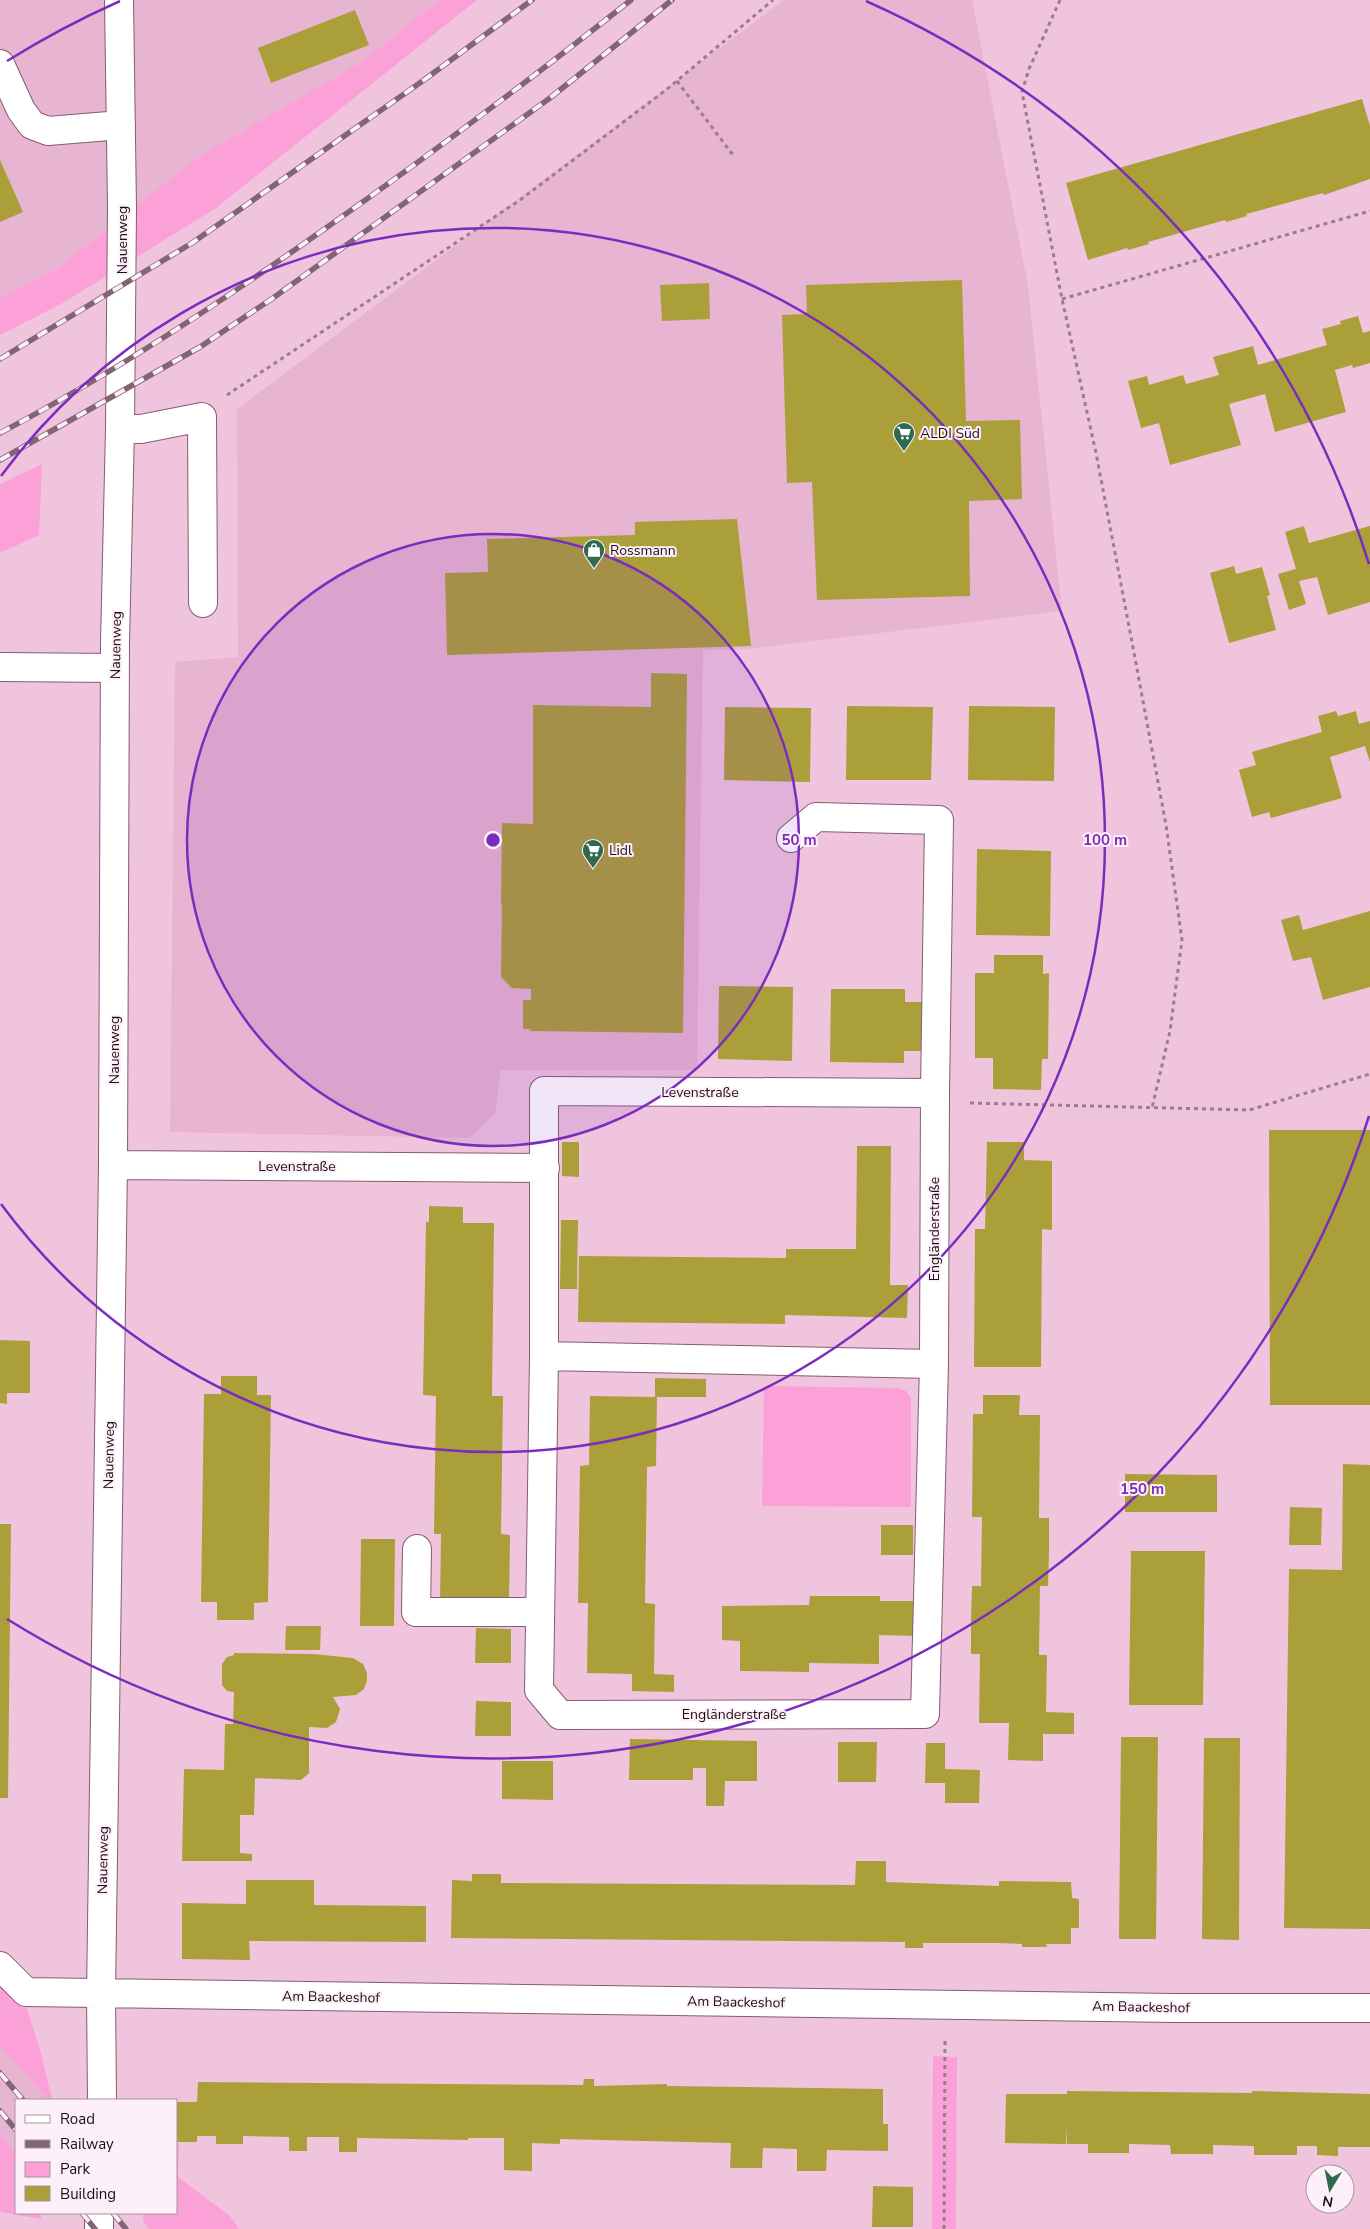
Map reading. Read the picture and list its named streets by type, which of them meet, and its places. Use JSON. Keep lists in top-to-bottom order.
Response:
{
  "streets": {
    "street": [
      "Nauenweg",
      "Levenstraße",
      "Engländerstraße",
      "Am Baackeshof"
    ]
  },
  "crossings": [
    ["Nauenweg", "Levenstraße"],
    ["Nauenweg", "Am Baackeshof"],
    ["Levenstraße", "Engländerstraße"]
  ],
  "places": {
    "supermarket": ["ALDI Süd", "Lidl"],
    "shop": ["Rossmann"]
  },
  "legend": [
    "Road",
    "Railway",
    "Park",
    "Building"
  ],
  "north": "bottom",
  "rings": ["50 m", "100 m", "150 m"]
}
